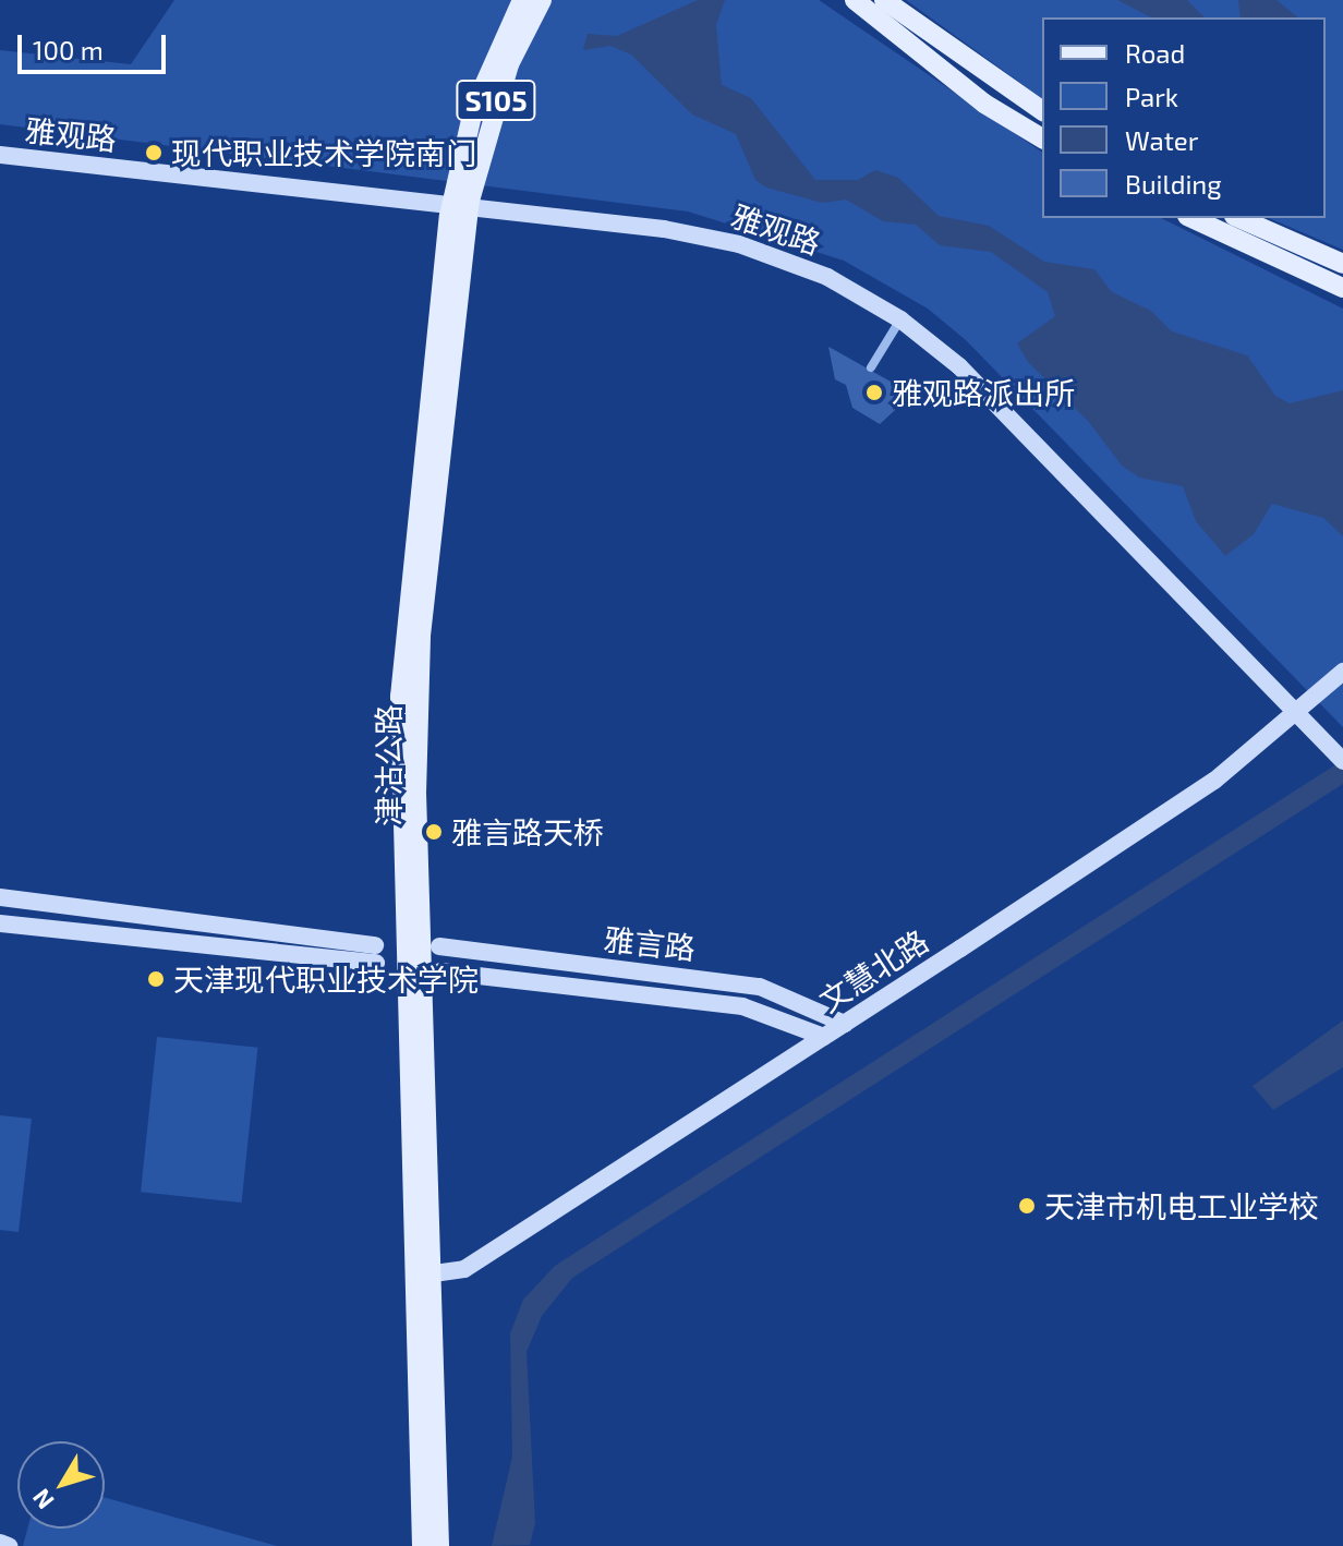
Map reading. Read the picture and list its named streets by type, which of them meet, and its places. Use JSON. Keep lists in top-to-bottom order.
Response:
{
  "streets": {
    "main road": [
      "S105",
      "雅观路",
      "津沽公路",
      "雅言路",
      "文慧北路"
    ]
  },
  "crossings": [
    ["雅观路", "津沽公路"],
    ["雅观路", "文慧北路"],
    ["津沽公路", "文慧北路"],
    ["雅言路", "文慧北路"]
  ],
  "places": [
    "现代职业技术学院南门",
    "雅观路派出所",
    "雅言路天桥",
    "天津现代职业技术学院",
    "天津市机电工业学校"
  ],
  "legend": [
    "Road",
    "Park",
    "Water",
    "Building"
  ],
  "scale_bar": "100 m",
  "north": "bottom left"
}
